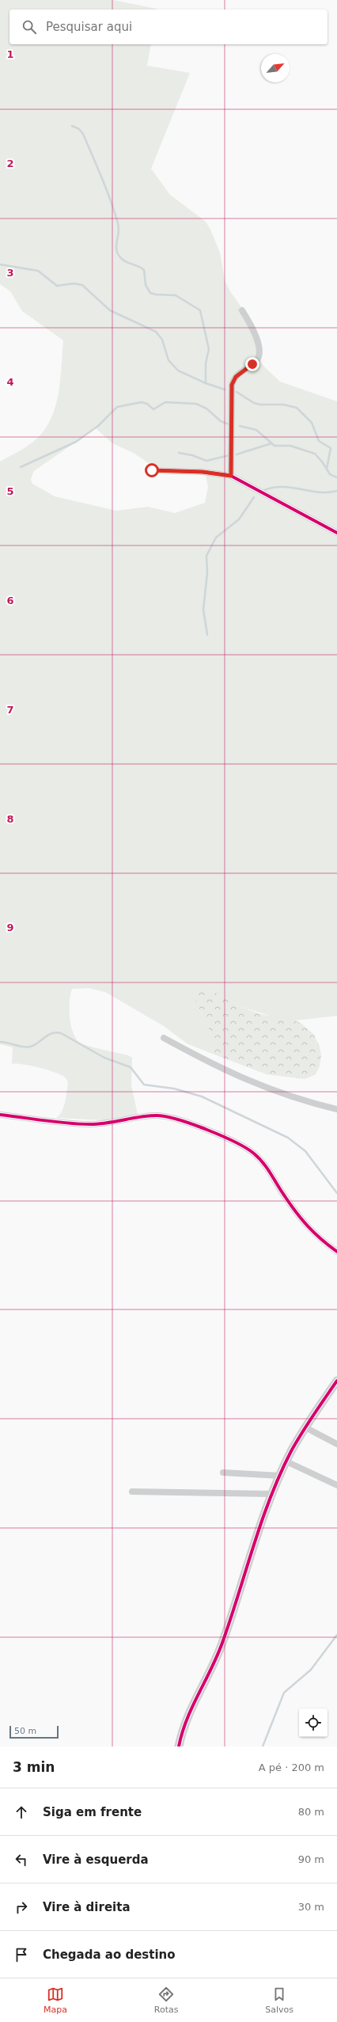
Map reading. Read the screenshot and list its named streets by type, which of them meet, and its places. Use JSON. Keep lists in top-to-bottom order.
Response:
{
  "scale_bar": "50 m",
  "north": "top right",
  "page": {
    "search": "Pesquisar aqui",
    "scale": "50 m",
    "heading": ["3 min", "A pé · 200 m"],
    "list": [
      ["Siga em frente", "80 m"],
      ["Vire à esquerda", "90 m"],
      ["Vire à direita", "30 m"],
      "Chegada ao destino"
    ],
    "nav": ["Mapa", "Rotas", "Salvos"]
  },
  "grid": {
    "rows": [
      "1",
      "2",
      "3",
      "4",
      "5",
      "6",
      "7",
      "8",
      "9"
    ]
  }
}
